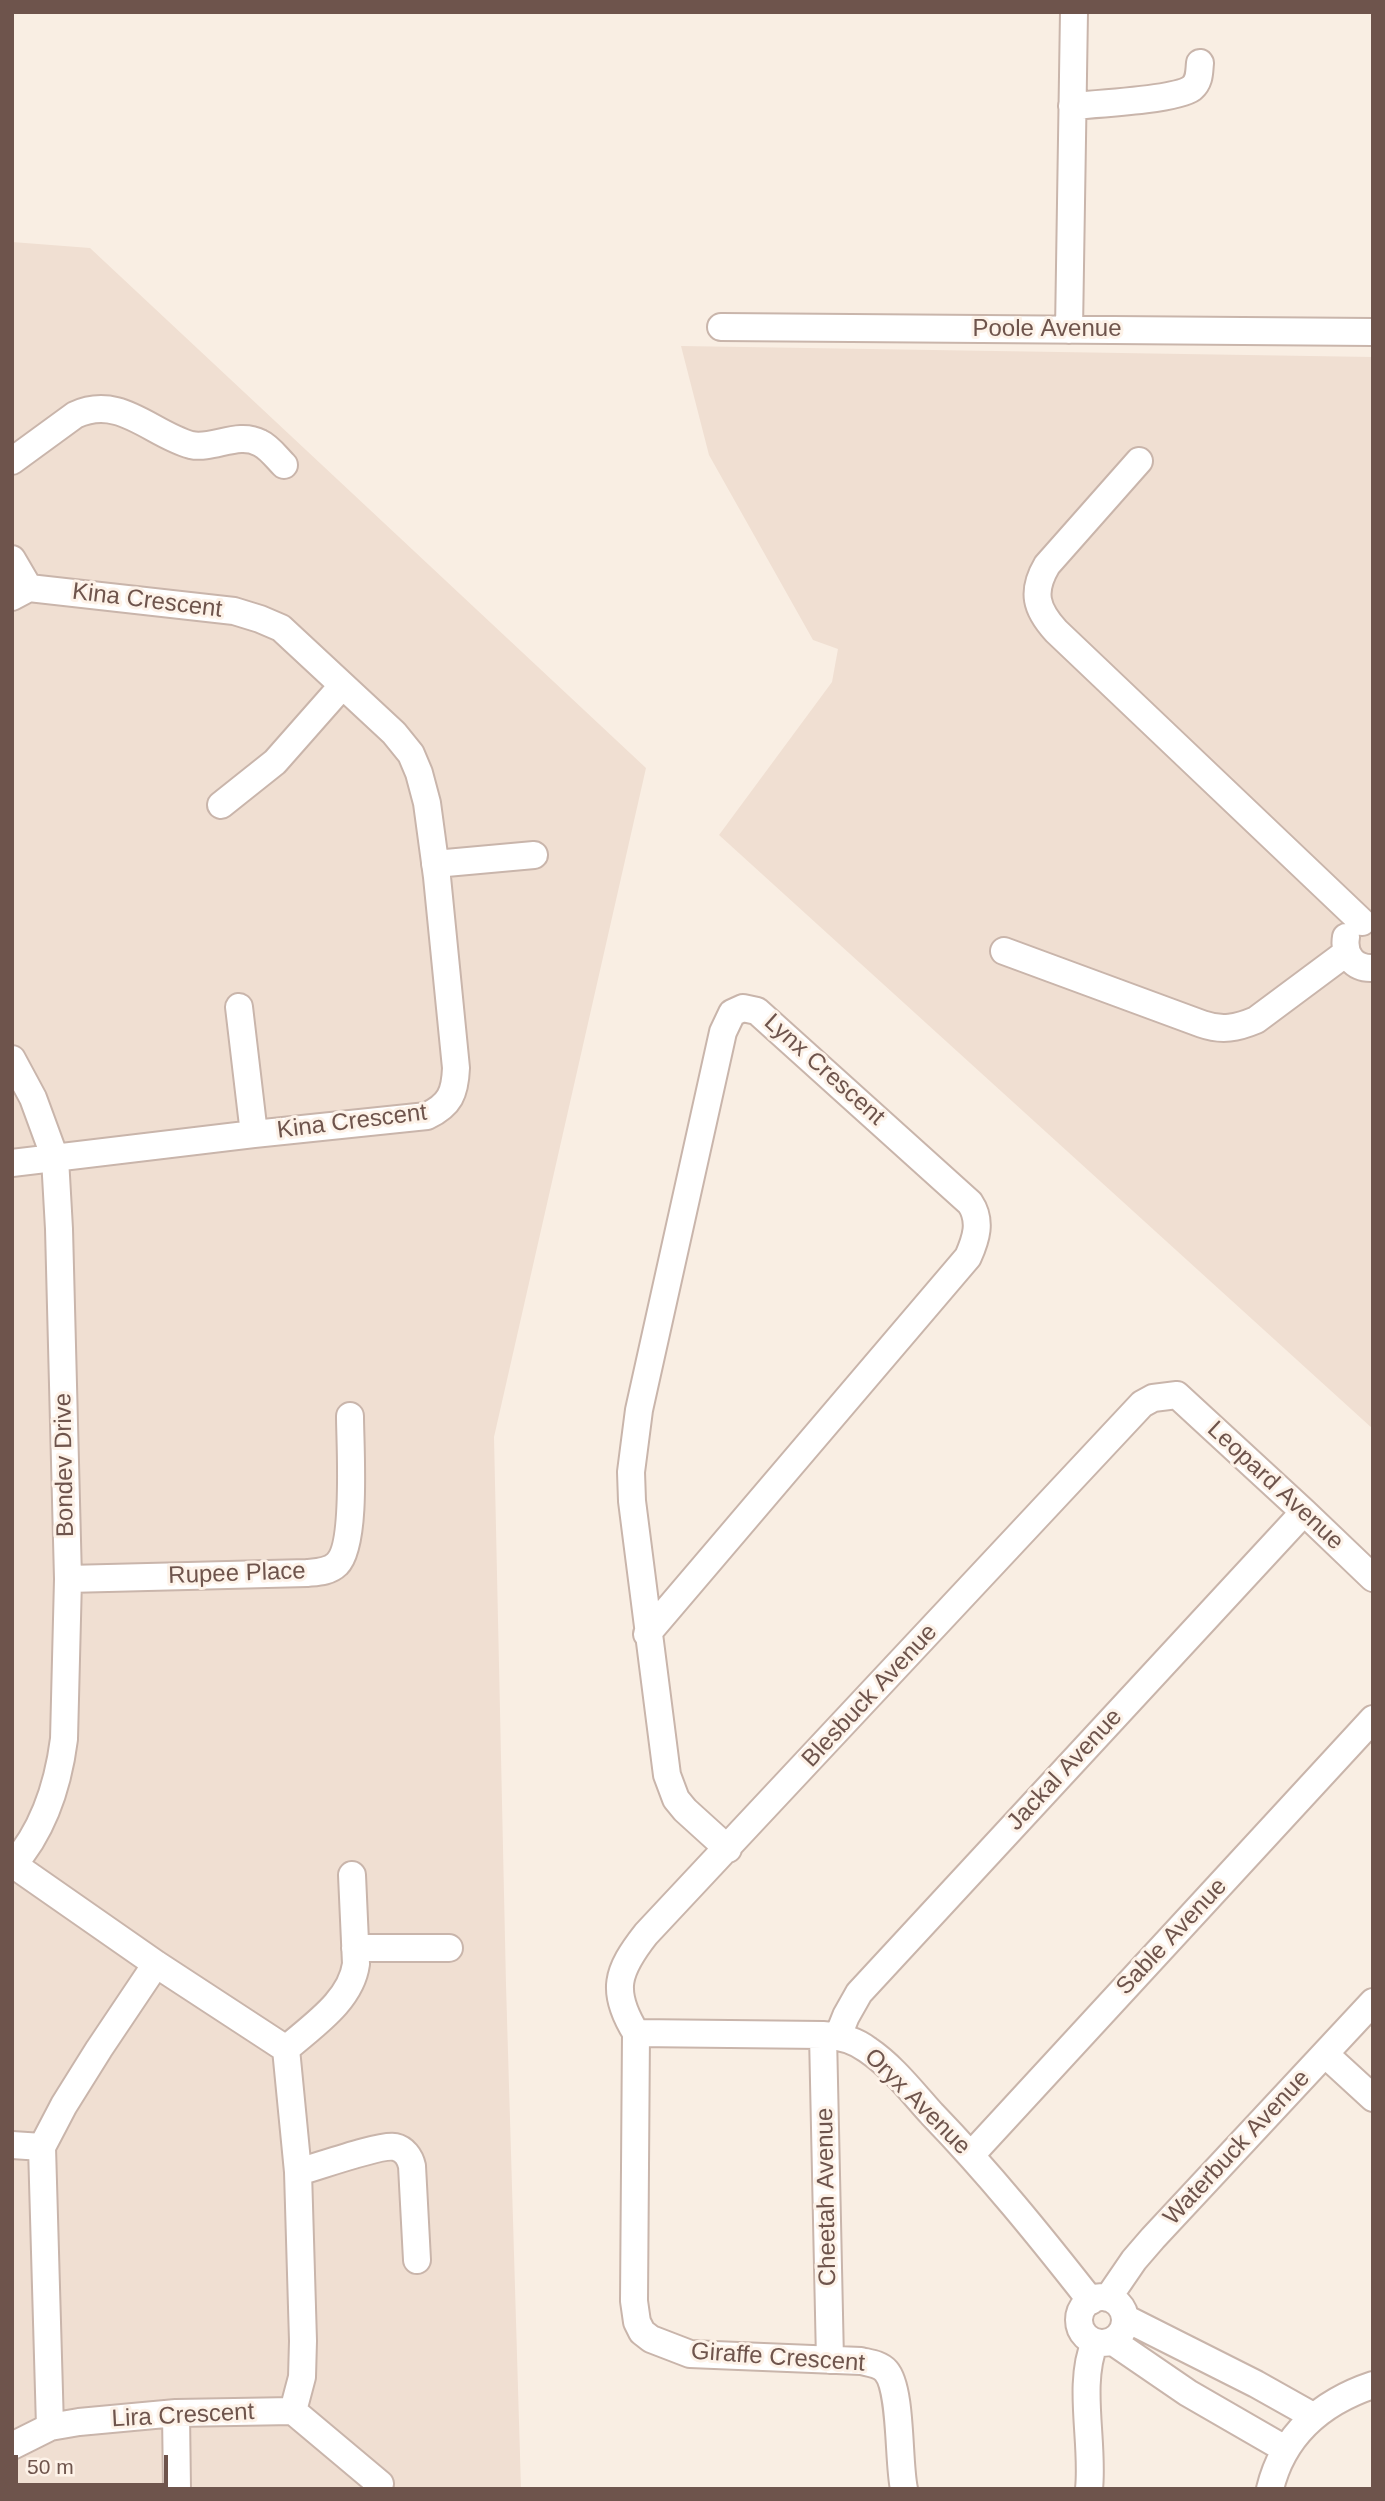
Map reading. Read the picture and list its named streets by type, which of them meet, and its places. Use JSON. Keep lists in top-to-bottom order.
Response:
{
  "streets": {
    "street": [
      "Poole Avenue",
      "Kina Crescent",
      "Lynx Crescent",
      "Bondev Drive",
      "Leopard Avenue",
      "Rupee Place",
      "Blesbuck Avenue",
      "Jackal Avenue",
      "Sable Avenue",
      "Oryx Avenue",
      "Waterbuck Avenue",
      "Cheetah Avenue",
      "Giraffe Crescent",
      "Lira Crescent"
    ]
  },
  "crossings": [
    ["Kina Crescent", "Bondev Drive"],
    ["Lynx Crescent", "Blesbuck Avenue"],
    ["Bondev Drive", "Rupee Place"],
    ["Leopard Avenue", "Blesbuck Avenue"],
    ["Leopard Avenue", "Jackal Avenue"],
    ["Blesbuck Avenue", "Oryx Avenue"],
    ["Blesbuck Avenue", "Giraffe Crescent"],
    ["Jackal Avenue", "Oryx Avenue"],
    ["Jackal Avenue", "Cheetah Avenue"],
    ["Sable Avenue", "Oryx Avenue"],
    ["Oryx Avenue", "Waterbuck Avenue"],
    ["Oryx Avenue", "Cheetah Avenue"],
    ["Oryx Avenue", "Giraffe Crescent"],
    ["Cheetah Avenue", "Giraffe Crescent"]
  ],
  "scale_bar": "50 m"
}
